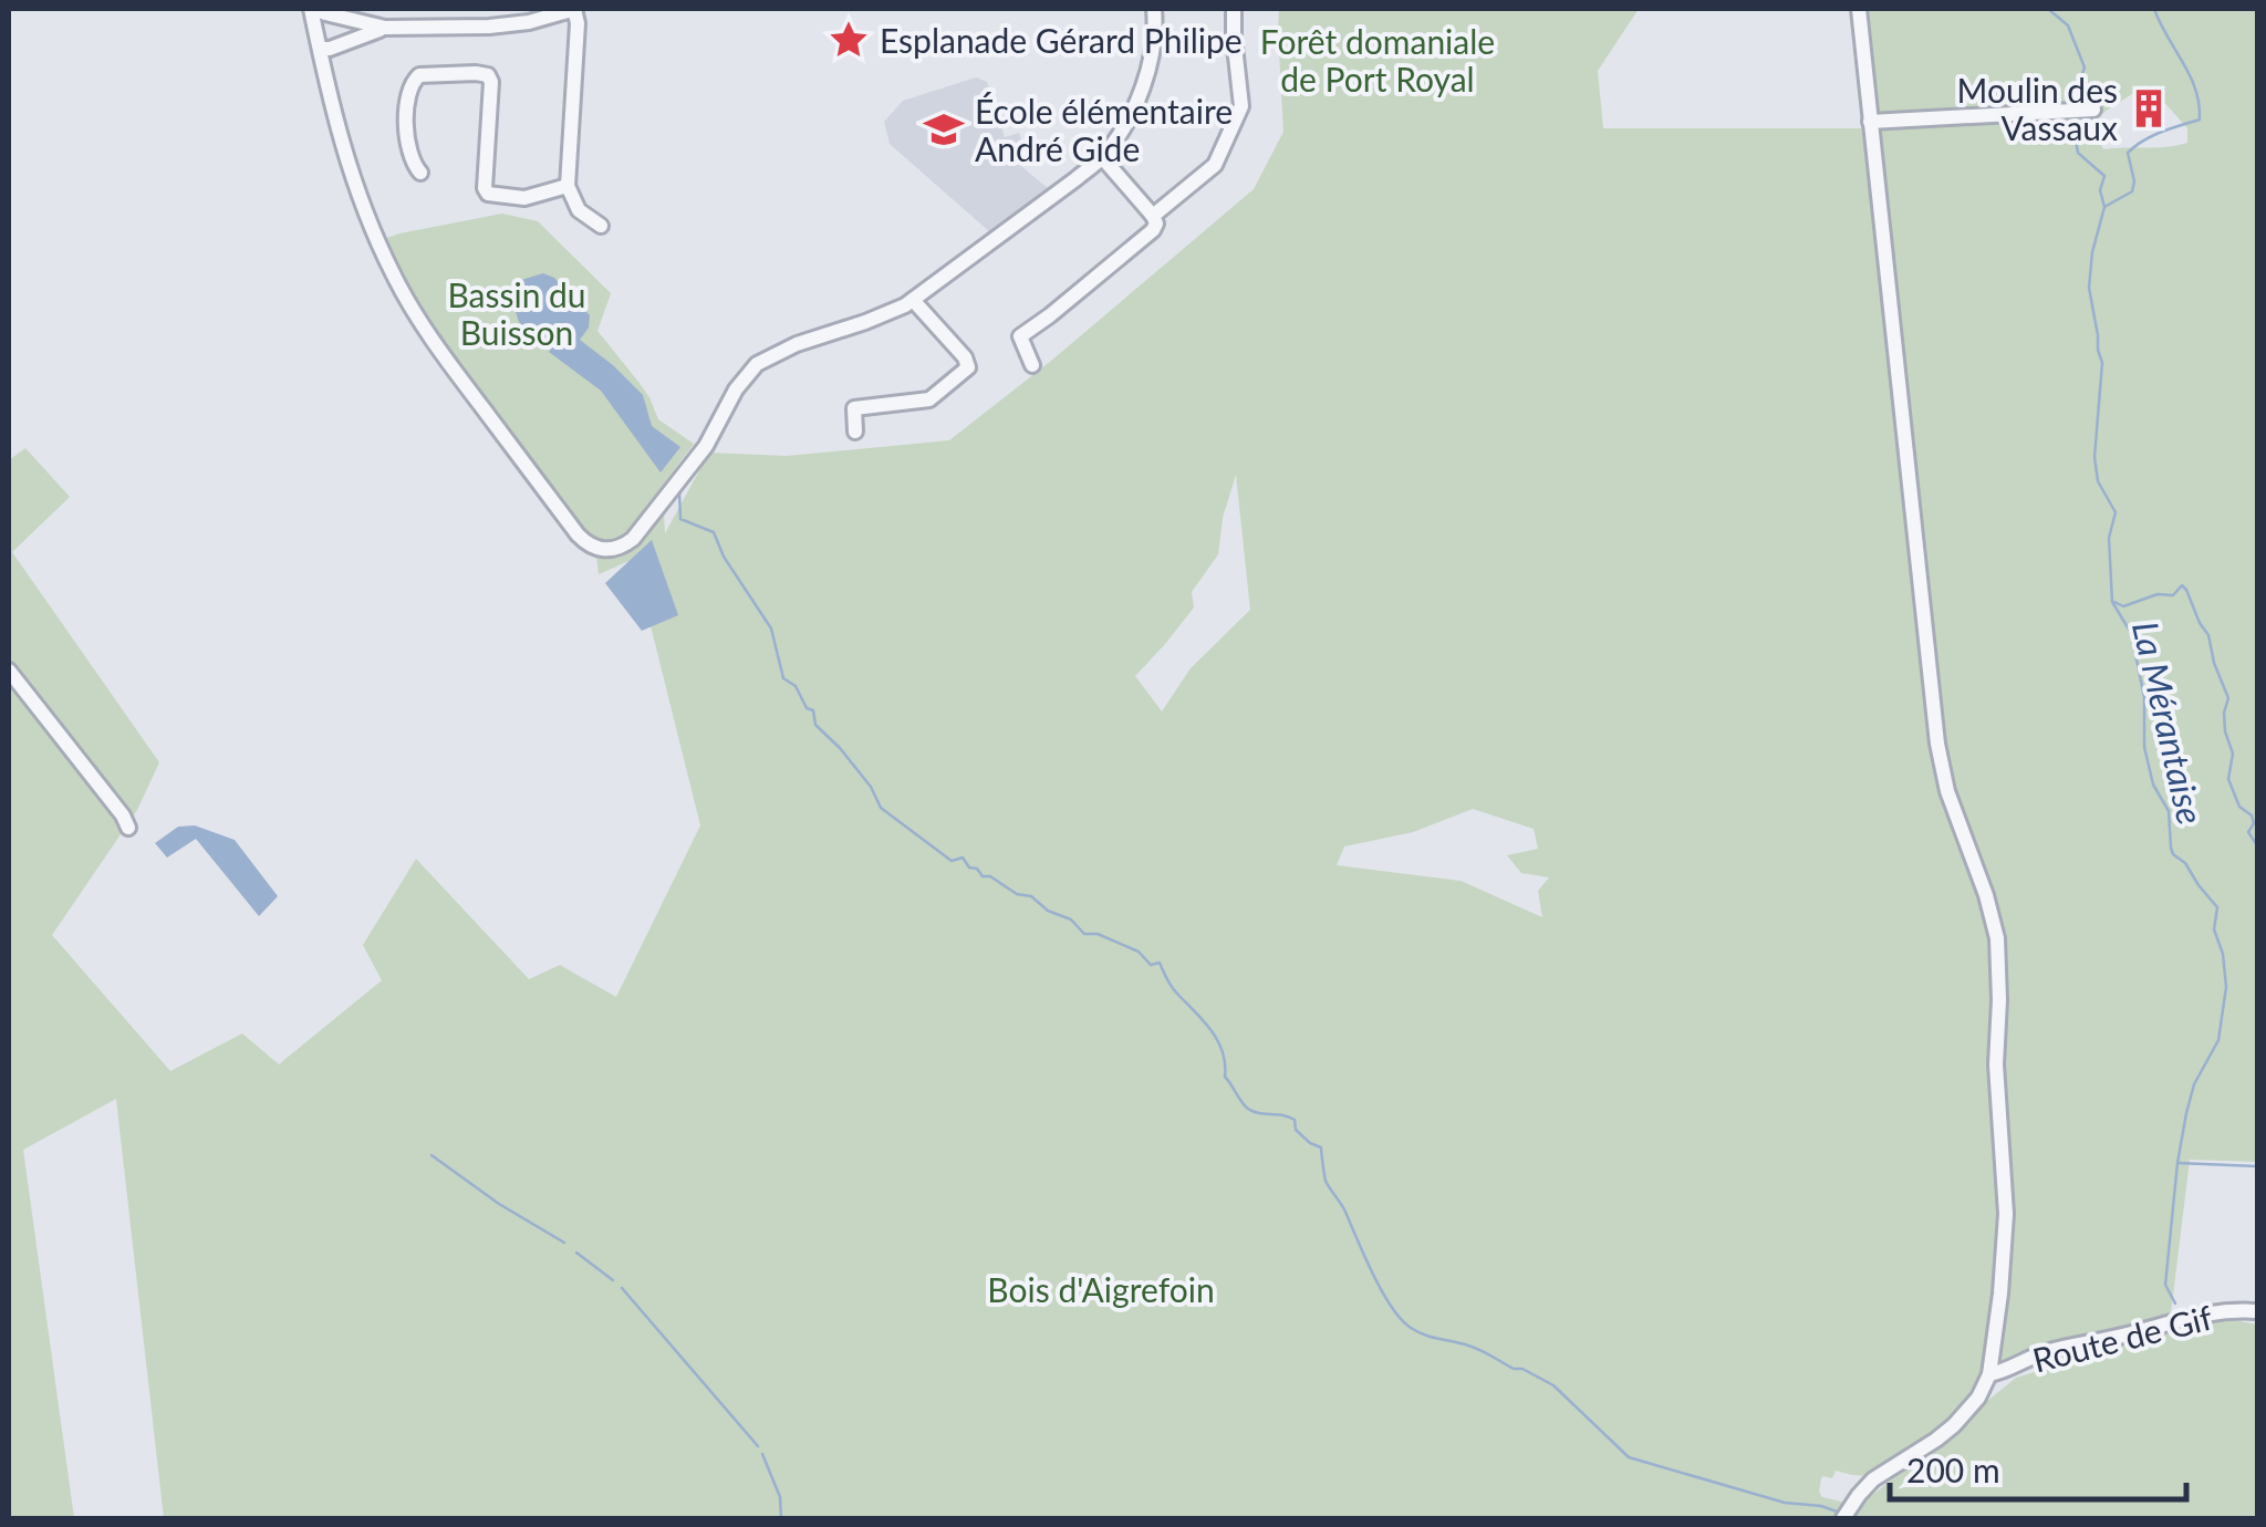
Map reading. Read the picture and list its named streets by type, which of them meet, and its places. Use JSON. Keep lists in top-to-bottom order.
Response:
{
  "streets": {
    "street": ["Route de Gif"]
  },
  "water": ["La Mérantaise"],
  "parks": ["Forêt domaniale de Port Royal", "Bassin du Buisson", "Bois d'Aigrefoin"],
  "places": {
    "place": ["Esplanade Gérard Philipe"],
    "building": ["Moulin des Vassaux"],
    "school or university": ["École élémentaire André Gide"]
  },
  "scale_bar": "200 m"
}
